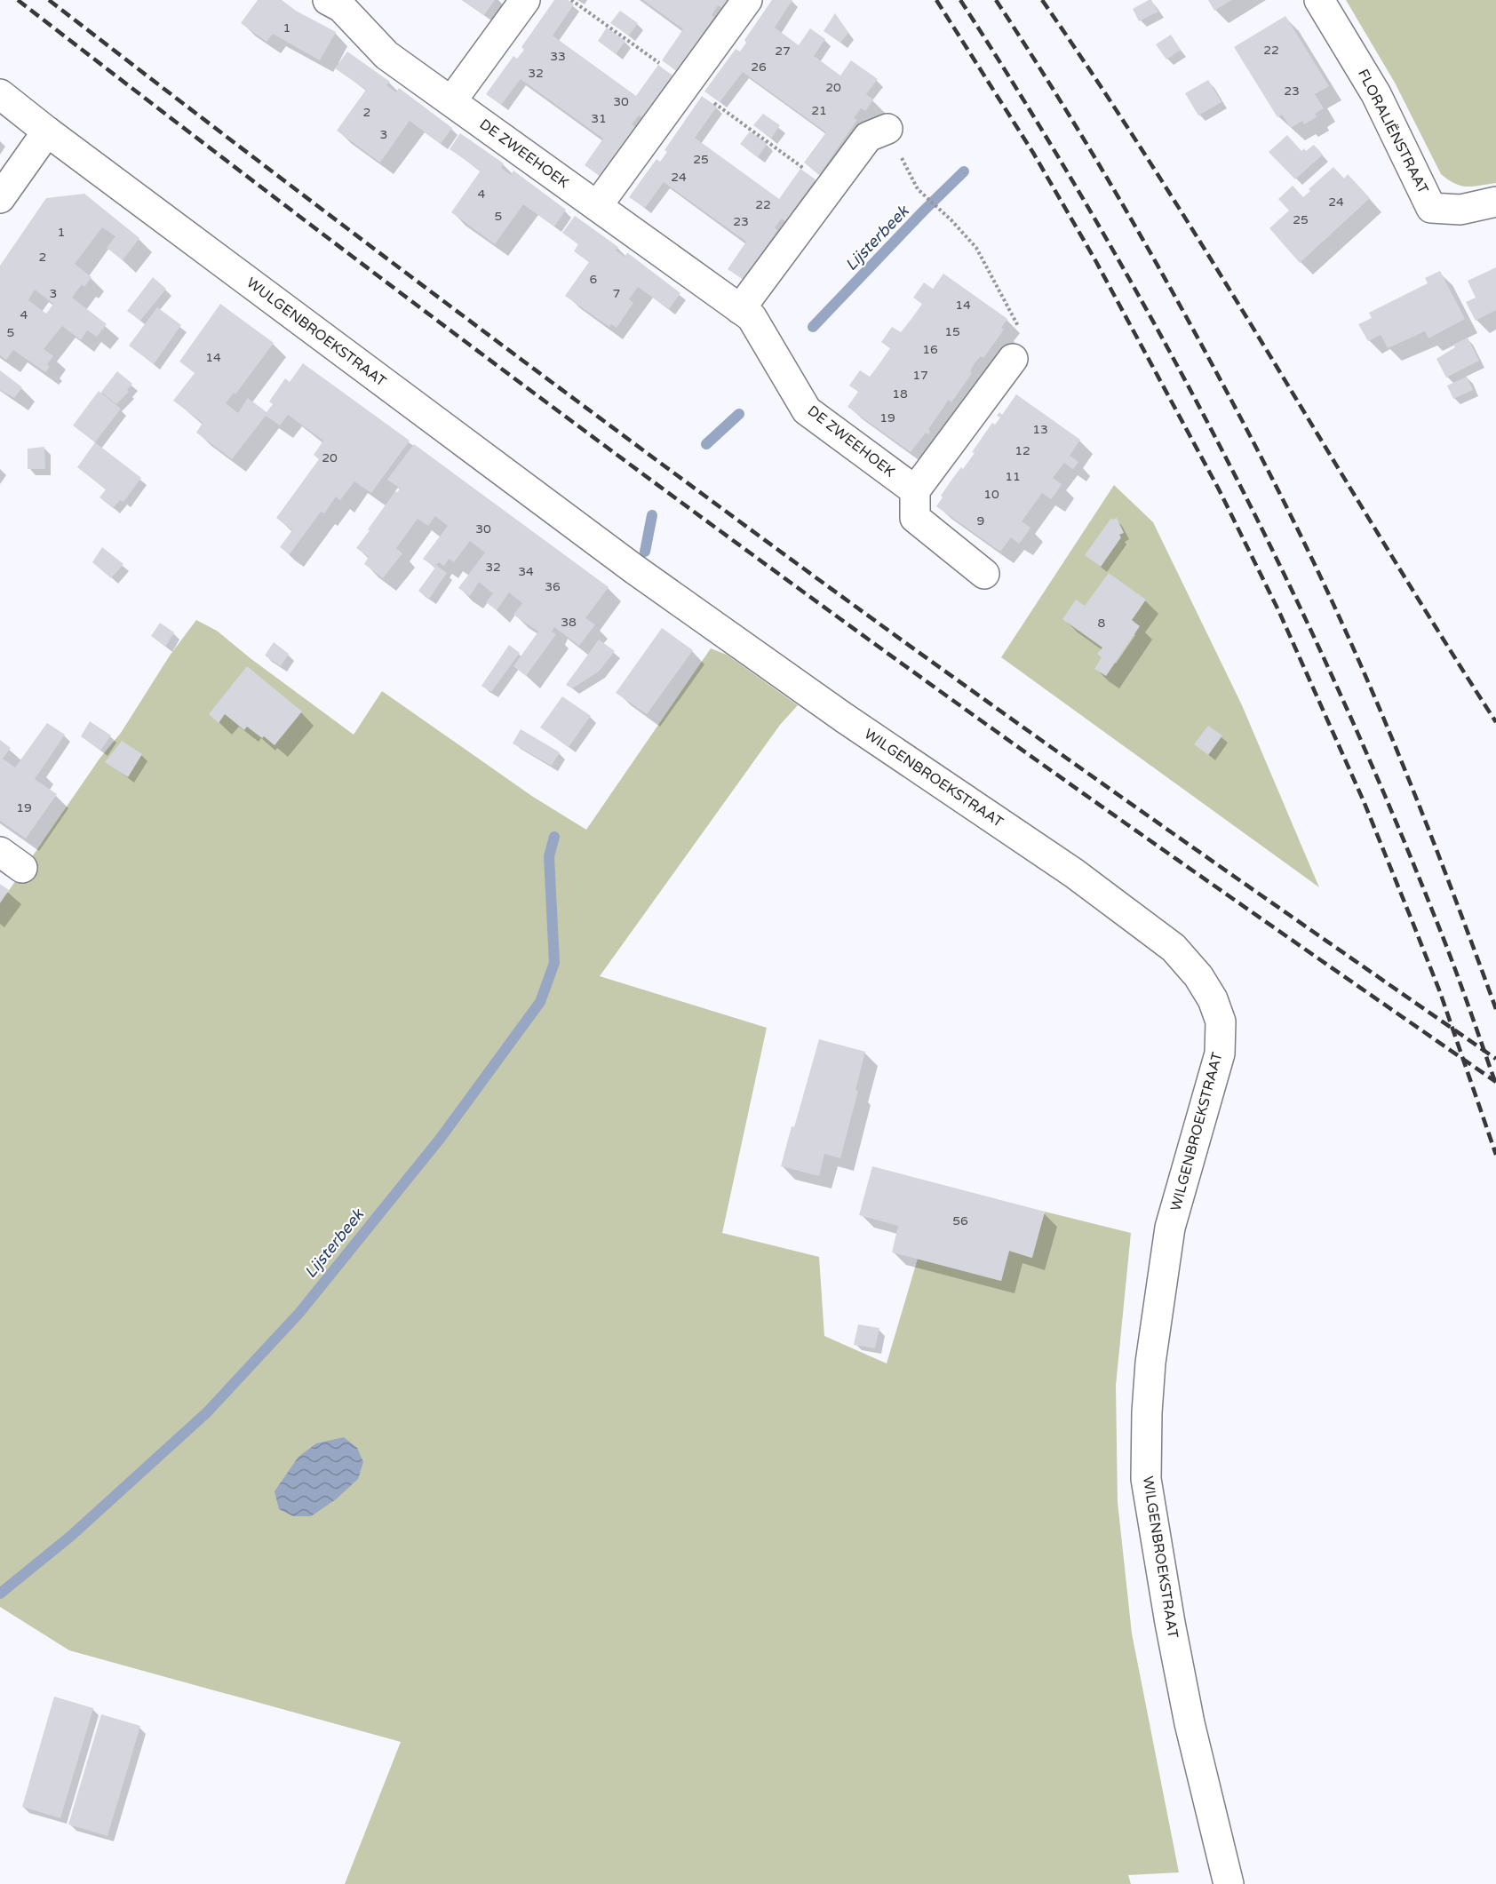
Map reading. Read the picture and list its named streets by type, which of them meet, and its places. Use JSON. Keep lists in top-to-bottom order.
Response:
{
  "streets": {
    "street": [
      "FLORALIËNSTRAAT",
      "DE ZWEEHOEK",
      "WULGENBROEKSTRAAT",
      "WILGENBROEKSTRAAT"
    ]
  },
  "crossings": [
    ["WULGENBROEKSTRAAT", "WILGENBROEKSTRAAT"]
  ],
  "water": ["Lijsterbeek"],
  "house_numbers": [
    "1",
    "22",
    "27",
    "33",
    "26",
    "32",
    "20",
    "23",
    "30",
    "21",
    "2",
    "31",
    "3",
    "25",
    "24",
    "4",
    "24",
    "22",
    "5",
    "25",
    "23",
    "1",
    "2",
    "6",
    "3",
    "7",
    "14",
    "4",
    "15",
    "5",
    "16",
    "14",
    "17",
    "18",
    "19",
    "13",
    "12",
    "20",
    "11",
    "10",
    "9",
    "30",
    "32",
    "34",
    "36",
    "38",
    "8",
    "19",
    "56"
  ]
}
